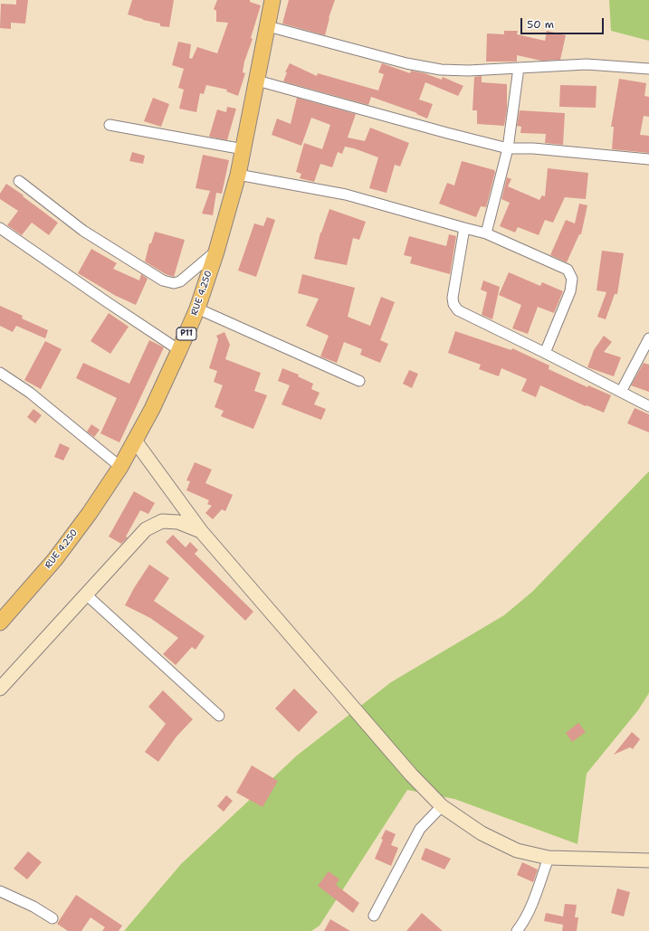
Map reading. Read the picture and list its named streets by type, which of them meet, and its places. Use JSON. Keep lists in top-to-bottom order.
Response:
{
  "streets": {
    "main road": ["RUE 4.250", "P11"]
  },
  "scale_bar": "50 m"
}
